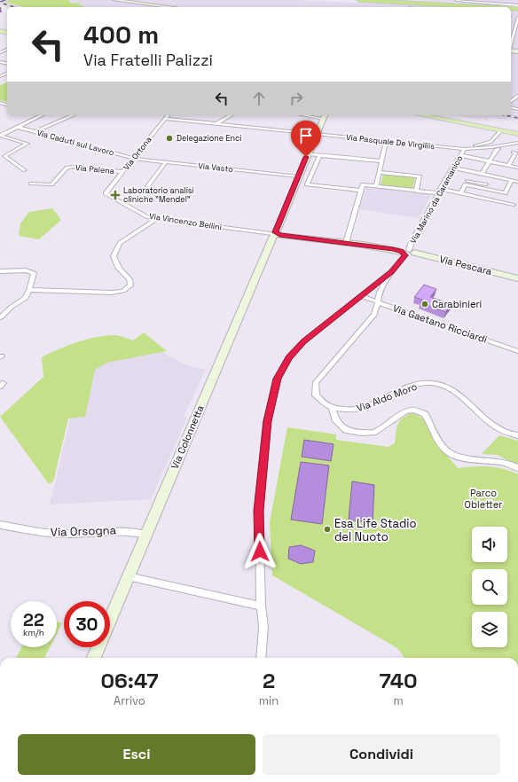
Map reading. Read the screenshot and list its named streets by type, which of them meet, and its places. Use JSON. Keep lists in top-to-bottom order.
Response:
{
  "streets": {
    "main road": ["Via Pescara", "Via Colonnetta"],
    "street": [
      "Via Pasquale De Virgiliis",
      "Via Caduti sul Lavoro",
      "Via Ortona",
      "Via Vasto",
      "Via Palena",
      "Via Marino da Caramanico",
      "Via Vincenzo Bellini",
      "Via Gaetano Ricciardi",
      "Via Aldo Moro",
      "Via Orsogna"
    ]
  },
  "crossings": [
    ["Via Pasquale De Virgiliis", "Via Ortona"],
    ["Via Pasquale De Virgiliis", "Via Marino da Caramanico"],
    ["Via Pasquale De Virgiliis", "Via Colonnetta"],
    ["Via Caduti sul Lavoro", "Via Ortona"],
    ["Via Caduti sul Lavoro", "Via Vasto"],
    ["Via Ortona", "Via Vasto"],
    ["Via Ortona", "Via Palena"],
    ["Via Ortona", "Via Vincenzo Bellini"],
    ["Via Vasto", "Via Colonnetta"],
    ["Via Marino da Caramanico", "Via Pescara"],
    ["Via Vincenzo Bellini", "Via Pescara"],
    ["Via Vincenzo Bellini", "Via Colonnetta"],
    ["Via Pescara", "Via Colonnetta"],
    ["Via Colonnetta", "Via Orsogna"]
  ],
  "parks": ["Parco Obletter"],
  "places": {
    "other": ["Delegazione Enci", "Carabinieri", "Esa Life Stadio del Nuoto"],
    "health": ["Laboratorio analisi cliniche \"Mendel\""]
  },
  "page": {
    "turn": ["400 m", "Via Fratelli Palizzi"],
    "speed": "22 km/h",
    "limit": "30",
    "eta": [
      "06:47",
      "Arrivo",
      "2",
      "min",
      "740",
      "m"
    ],
    "buttons": ["Esci", "Condividi"]
  }
}
